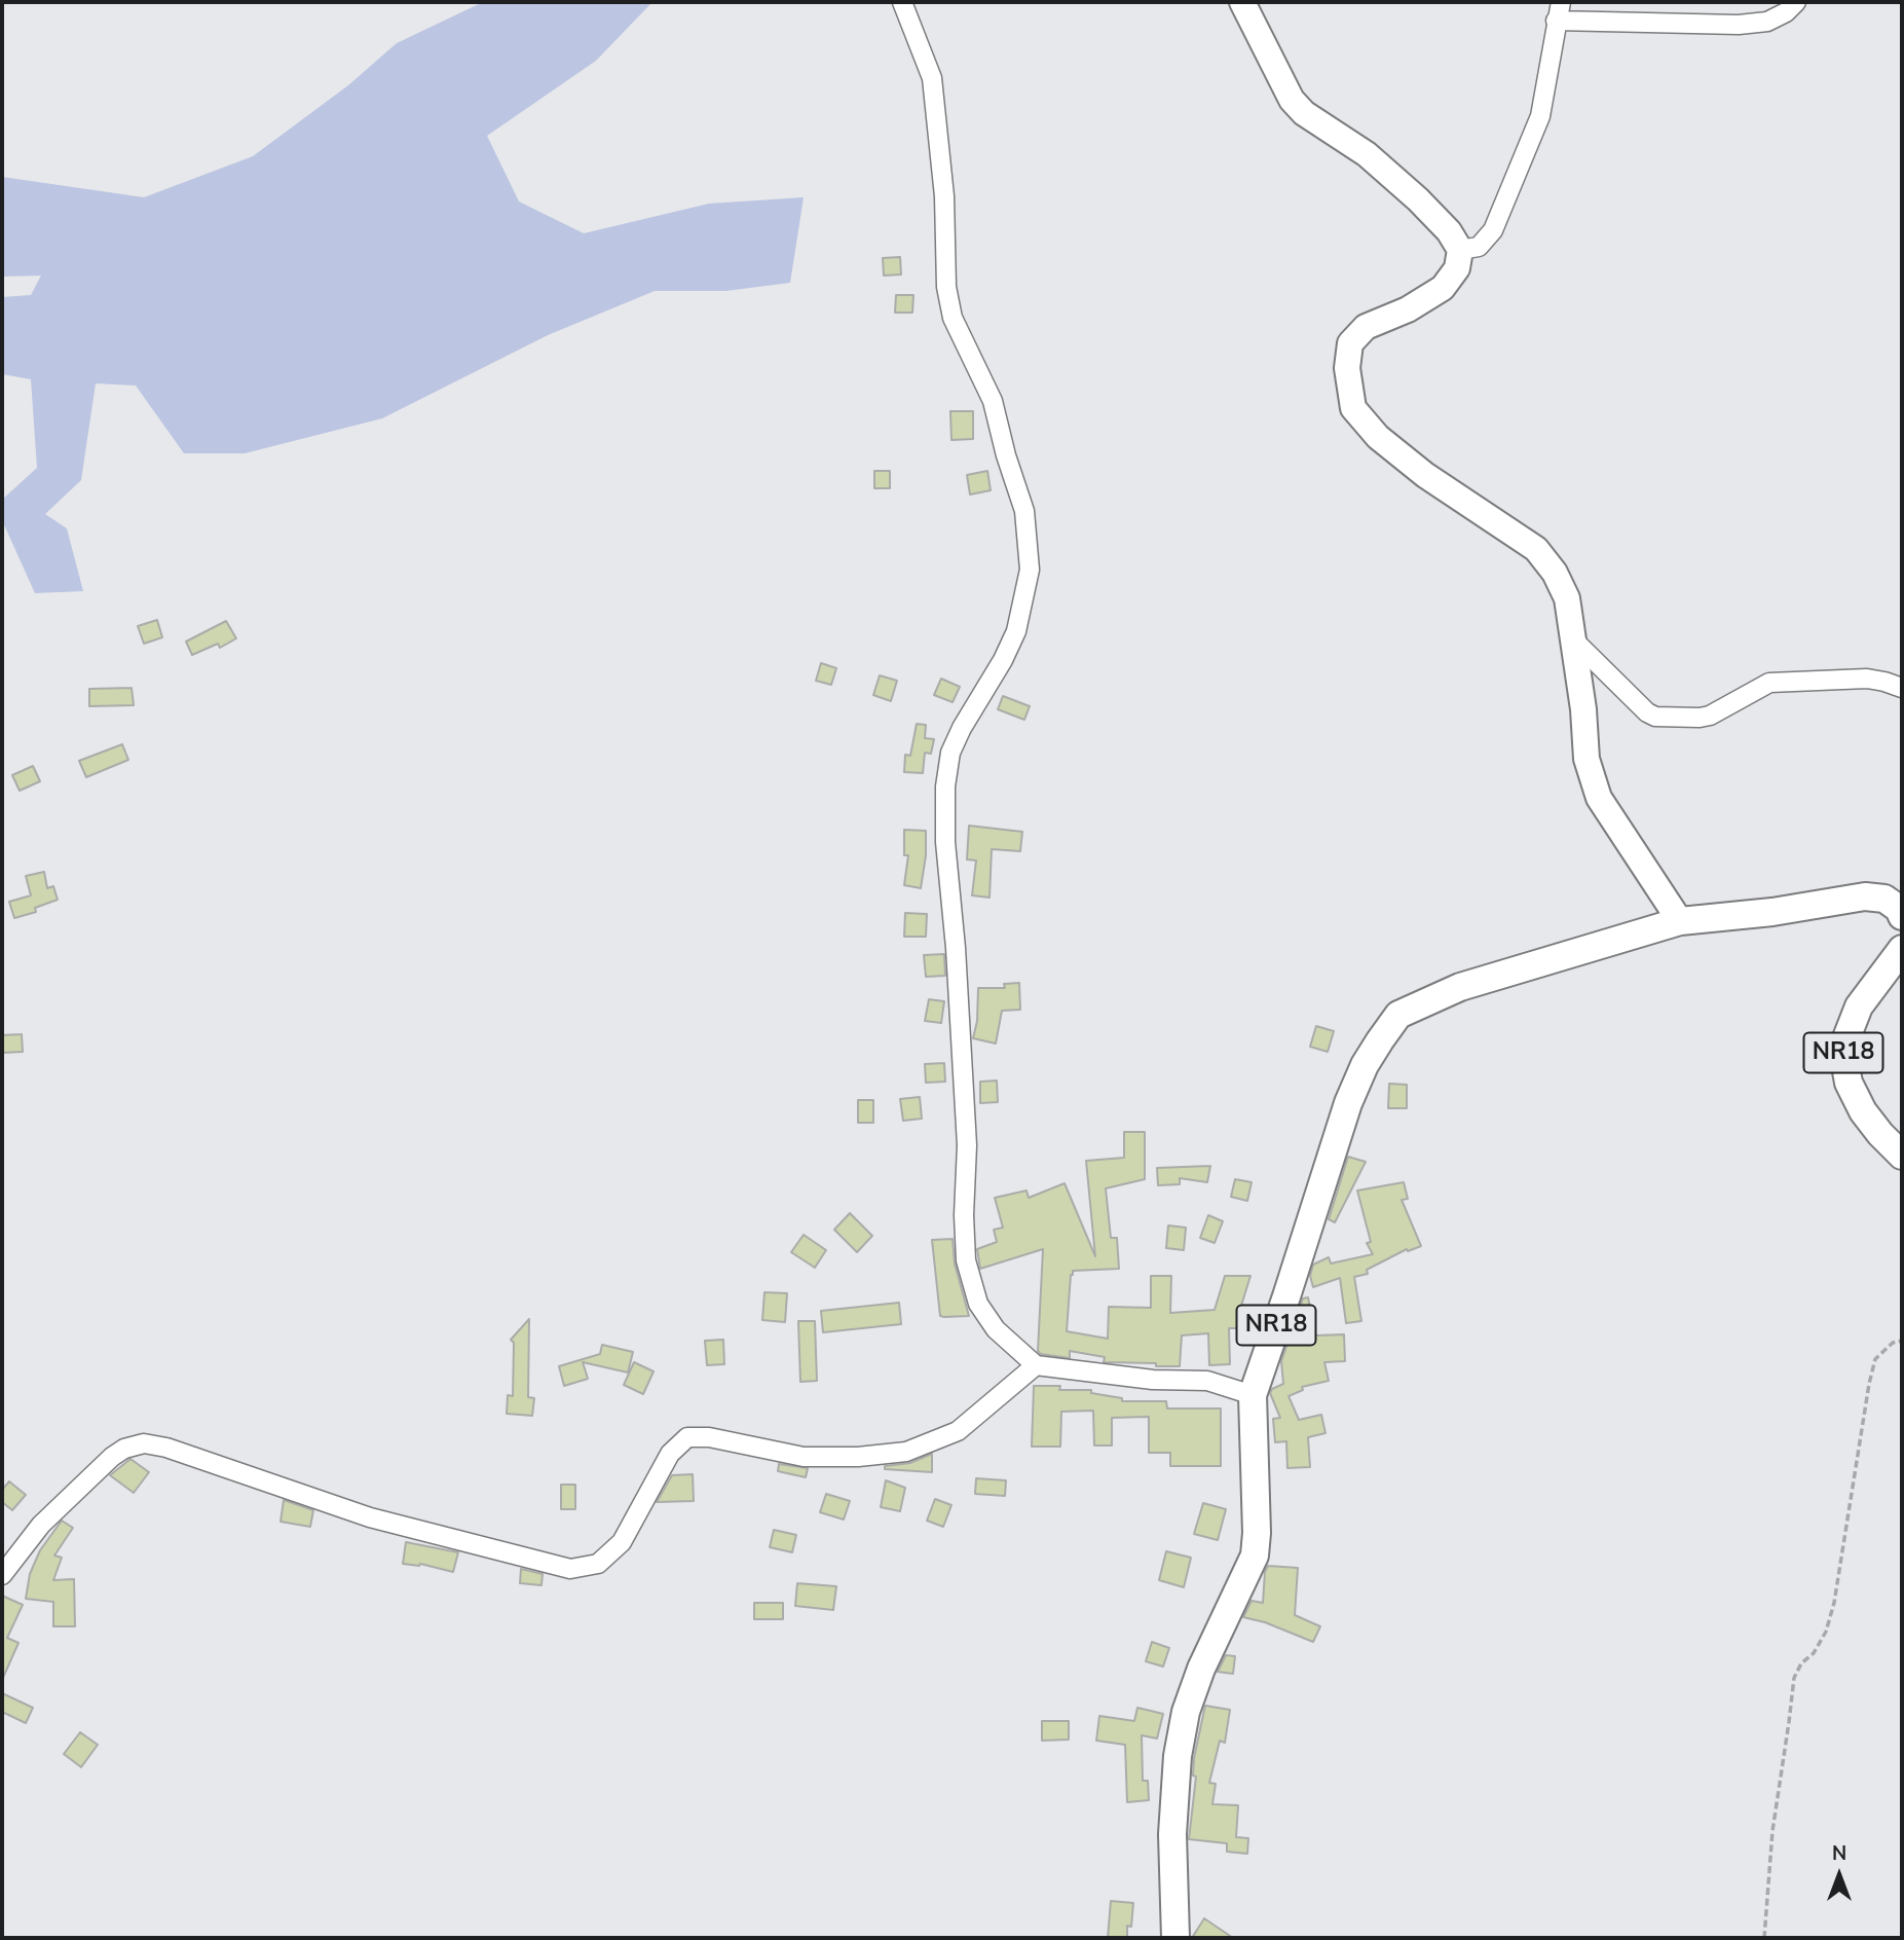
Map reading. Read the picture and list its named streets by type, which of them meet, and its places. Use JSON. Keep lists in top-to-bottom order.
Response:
{
  "streets": {
    "main road": ["NR18"]
  },
  "north": "top"
}
